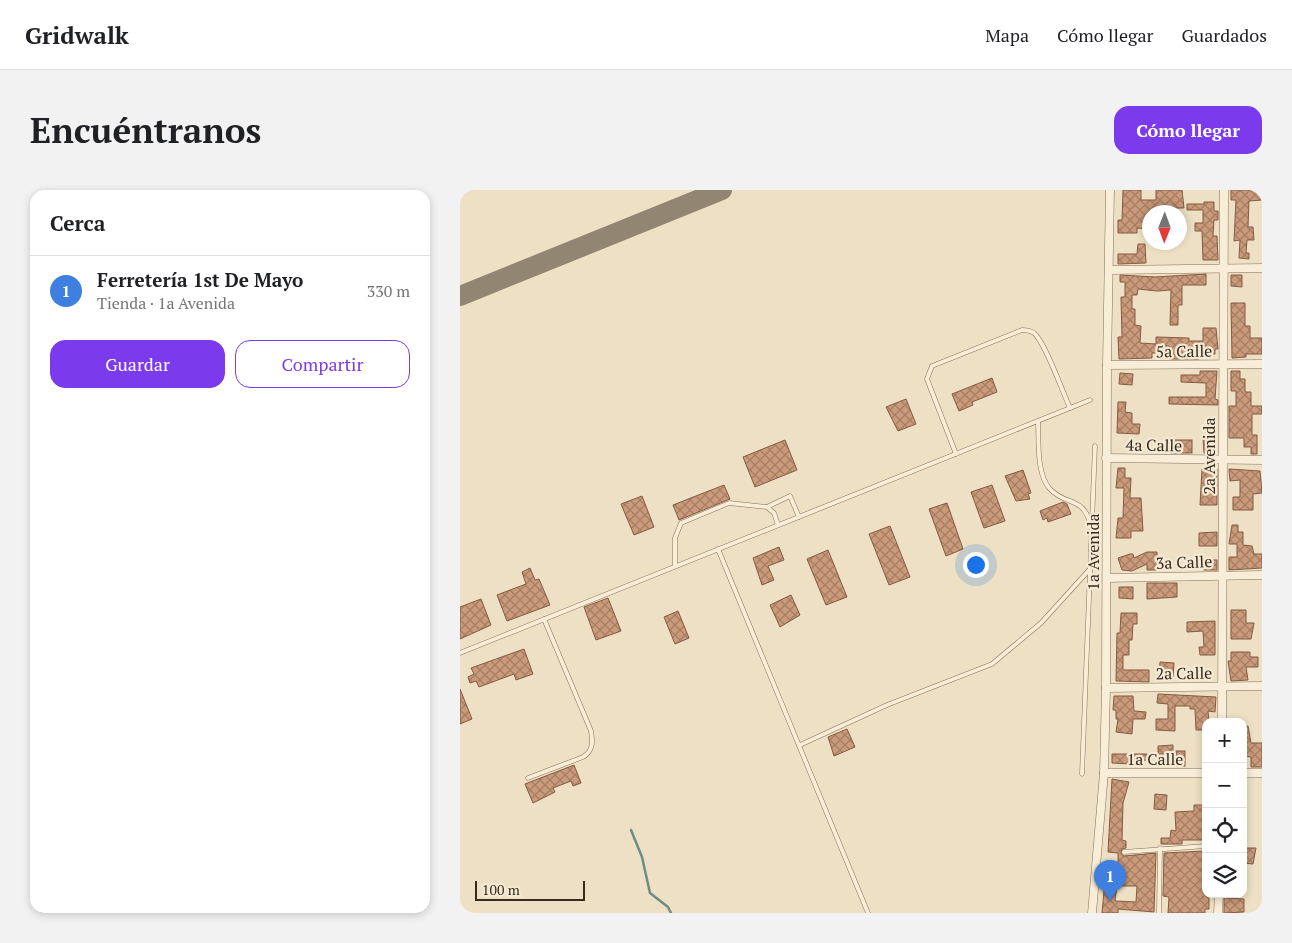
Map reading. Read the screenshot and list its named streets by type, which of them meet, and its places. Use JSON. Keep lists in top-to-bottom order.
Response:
{
  "streets": {
    "street": [
      "5a Calle",
      "4a Calle",
      "2a Avenida",
      "1a Avenida",
      "3a Calle",
      "2a Calle",
      "1a Calle"
    ]
  },
  "crossings": [
    ["5a Calle", "2a Avenida"],
    ["5a Calle", "1a Avenida"],
    ["4a Calle", "2a Avenida"],
    ["4a Calle", "1a Avenida"],
    ["2a Avenida", "3a Calle"],
    ["2a Avenida", "2a Calle"],
    ["1a Avenida", "3a Calle"],
    ["1a Avenida", "2a Calle"],
    ["1a Avenida", "1a Calle"]
  ],
  "scale_bar": "100 m",
  "north": "bottom",
  "page": {
    "header": "Gridwalk",
    "nav": ["Mapa", "Cómo llegar", "Guardados"],
    "buttons": [
      "Cómo llegar",
      ["Guardar", "Compartir"]
    ],
    "title": "Encuéntranos",
    "heading": "Cerca",
    "list": [
      {
        "mark": "1",
        "name": "Ferretería 1st De Mayo",
        "note": "Tienda · 1a Avenida",
        "value": "330 m"
      }
    ],
    "map_buttons": ["+", "−"],
    "pins": "1",
    "scale": "100 m"
  }
}
